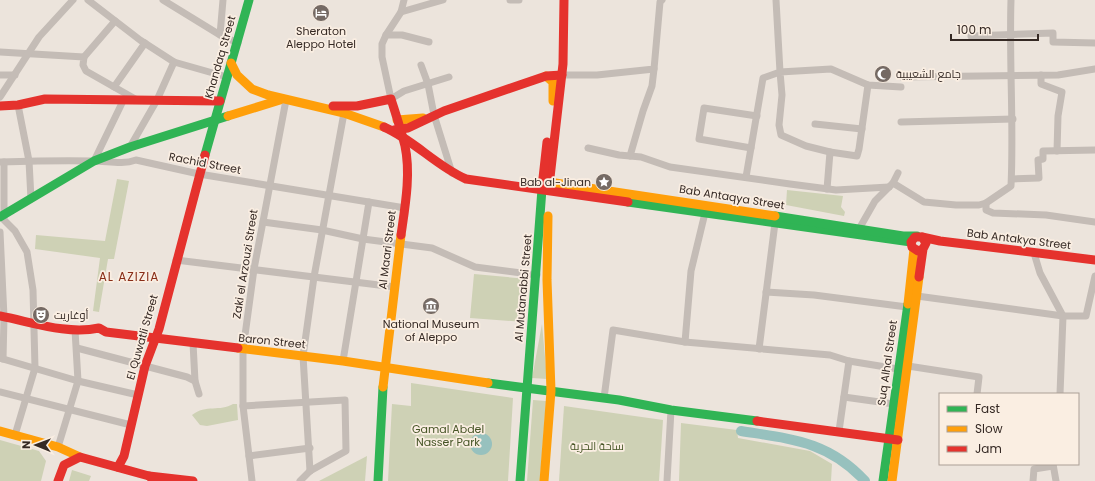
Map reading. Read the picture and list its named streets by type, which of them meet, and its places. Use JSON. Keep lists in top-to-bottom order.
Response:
{
  "streets": {
    "main road": [
      "Khandaq Street",
      "Bab Antaqya Street",
      "Bab Antakya Street",
      "Al Maari Street",
      "Al Mutanabbi Street",
      "El Quwatli Street",
      "Baron Street",
      "Suq Alhal Street"
    ],
    "street": ["Rachid Street", "Zaki el Arzouzi Street"]
  },
  "crossings": [
    ["Khandaq Street", "El Quwatli Street"],
    ["Rachid Street", "Al Maari Street"],
    ["Rachid Street", "Zaki el Arzouzi Street"],
    ["Rachid Street", "El Quwatli Street"],
    ["Bab Antaqya Street", "Bab Antakya Street"],
    ["Bab Antaqya Street", "Al Mutanabbi Street"],
    ["Bab Antaqya Street", "Suq Alhal Street"],
    ["Bab Antakya Street", "Suq Alhal Street"],
    ["Al Maari Street", "Baron Street"],
    ["Zaki el Arzouzi Street", "Baron Street"],
    ["Al Mutanabbi Street", "Baron Street"],
    ["El Quwatli Street", "Baron Street"],
    ["Baron Street", "Suq Alhal Street"]
  ],
  "districts": ["AL AZIZIA"],
  "parks": ["Gamal Abdel Nasser Park", "ساحة الحرية"],
  "places": {
    "hotel": ["Sheraton Aleppo Hotel"],
    "mosque": ["جامع الشعيبية"],
    "place": ["Bab al-Jinan"],
    "museum": ["National Museum of Aleppo"],
    "theatre": ["أوغاريت"]
  },
  "legend": ["Fast", "Slow", "Jam"],
  "scale_bar": "100 m",
  "north": "left"
}
